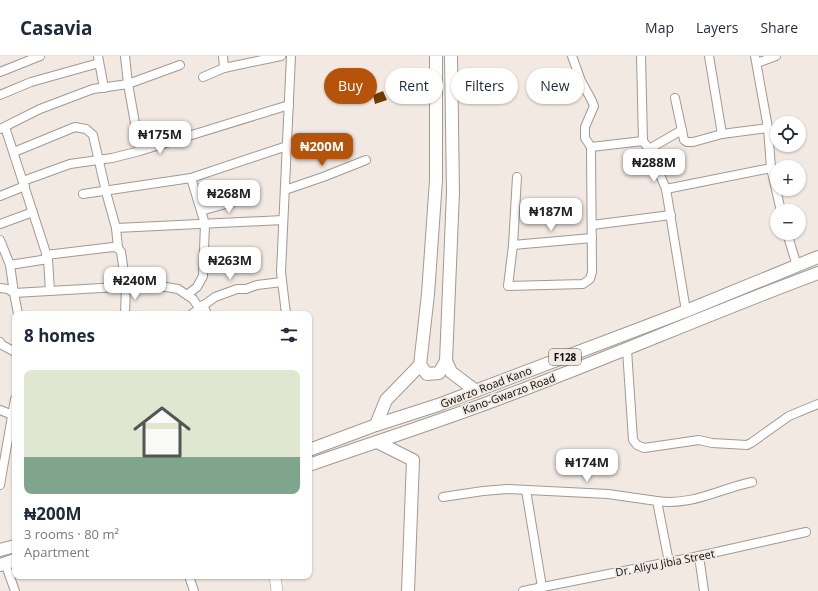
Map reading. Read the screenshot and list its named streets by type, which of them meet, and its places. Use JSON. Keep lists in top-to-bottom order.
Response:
{
  "streets": {
    "main road": ["F128", "Gwarzo Road Kano", "Kano-Gwarzo Road"],
    "street": ["Dr. Aliyu Jibia Street"]
  },
  "page": {
    "header": "Casavia",
    "nav": ["Map", "Layers", "Share"],
    "chip": [
      "Buy",
      "Rent",
      "Filters",
      "New"
    ],
    "map_buttons": ["+", "−"],
    "price": [
      "₦175M",
      "₦200M",
      "₦288M",
      "₦268M",
      "₦187M",
      "₦263M",
      "₦240M",
      "₦174M"
    ],
    "heading": "8 homes",
    "list": [
      {
        "name": "₦200M",
        "note": "3 rooms · 80 m² · Apartment"
      }
    ]
  }
}
